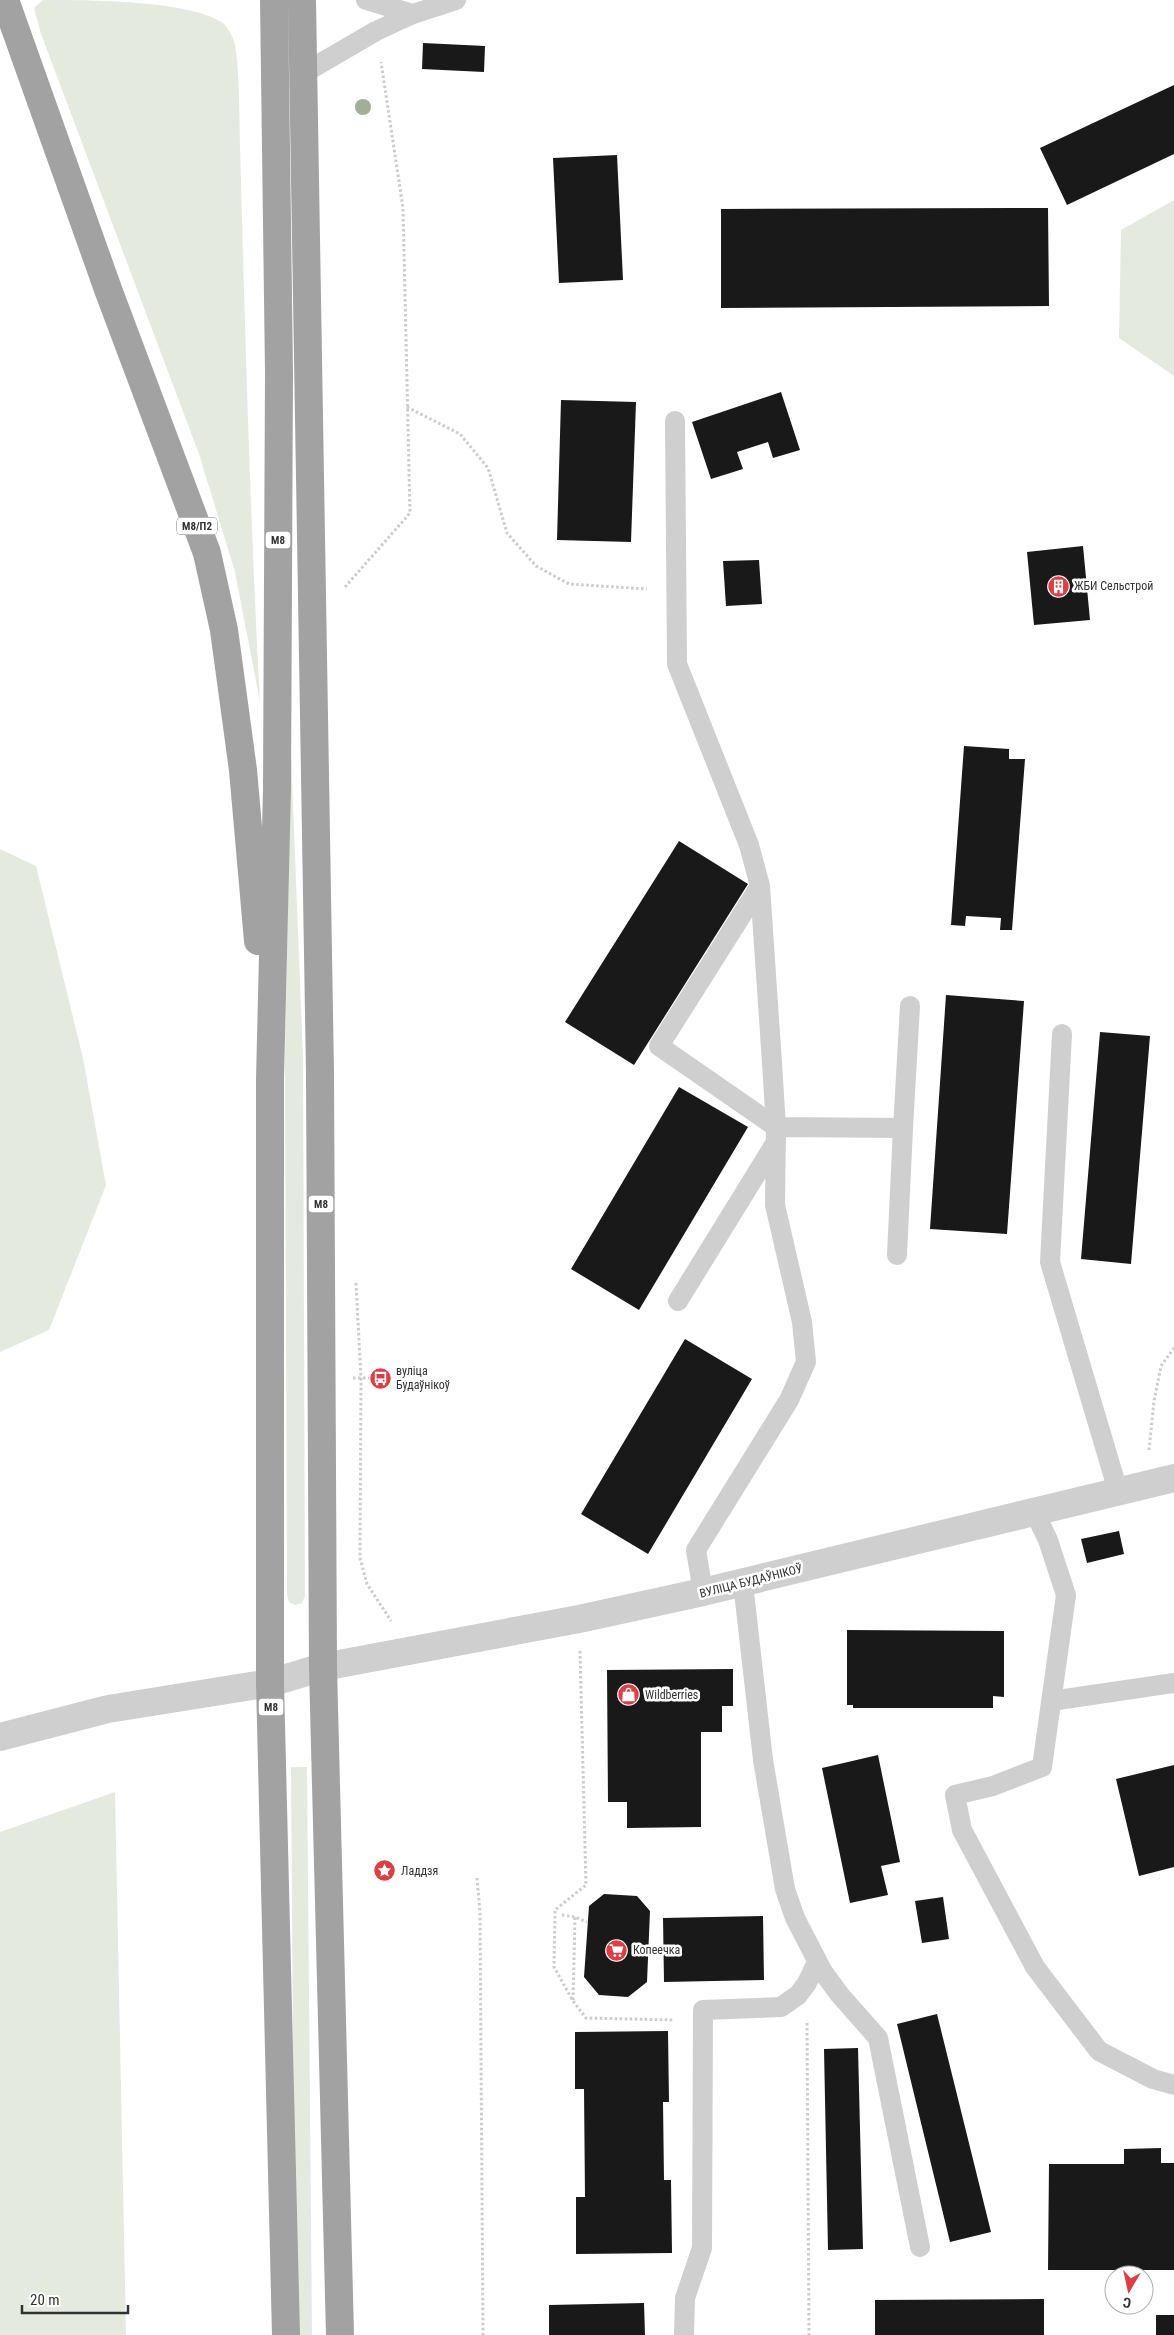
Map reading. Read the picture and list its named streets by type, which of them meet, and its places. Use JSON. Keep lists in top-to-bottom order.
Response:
{
  "streets": {
    "highway": ["М8/П2", "М8"],
    "street": ["ВУЛІЦА БУДАЎНІКОЎ"]
  },
  "crossings": [
    ["М8/П2", "М8"],
    ["М8", "ВУЛІЦА БУДАЎНІКОЎ"]
  ],
  "places": {
    "building": ["ЖБИ Сельстрой"],
    "bus stop": ["вуліца Будаўнікоў"],
    "shop": ["Wildberries"],
    "place": ["Ладдзя"],
    "supermarket": ["Копеечка"]
  },
  "scale_bar": "20 m",
  "north": "bottom"
}
